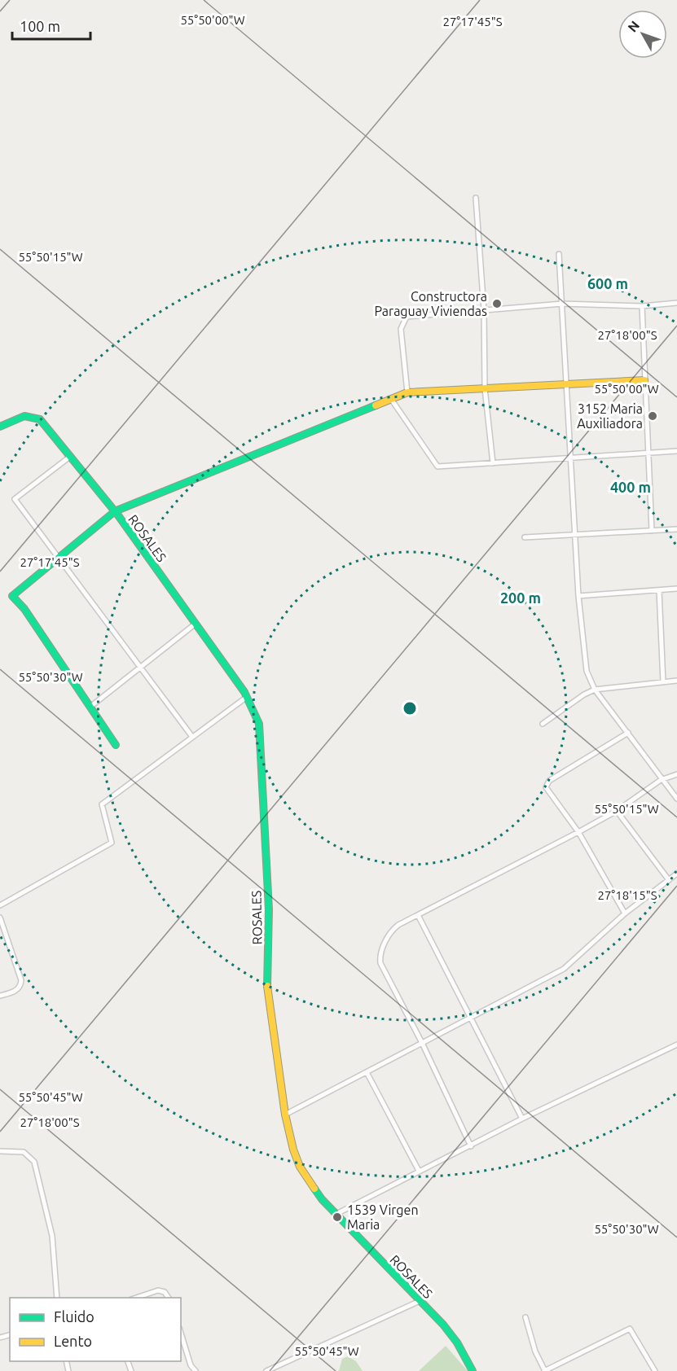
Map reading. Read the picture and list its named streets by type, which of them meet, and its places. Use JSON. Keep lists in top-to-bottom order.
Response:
{
  "streets": {
    "street": ["ROSALES"]
  },
  "places": ["Constructora Paraguay Viviendas", "3152 Maria Auxiliadora", "1539 Virgen Maria"],
  "legend": ["Fluido", "Lento"],
  "scale_bar": "100 m",
  "north": "top left",
  "coordinates": [
    "55°50'00\"W",
    "27°17'45\"S",
    "55°50'15\"W",
    "27°18'00\"S",
    "55°50'30\"W",
    "27°18'15\"S",
    "55°50'45\"W"
  ],
  "rings": ["600 m", "400 m", "200 m"]
}
